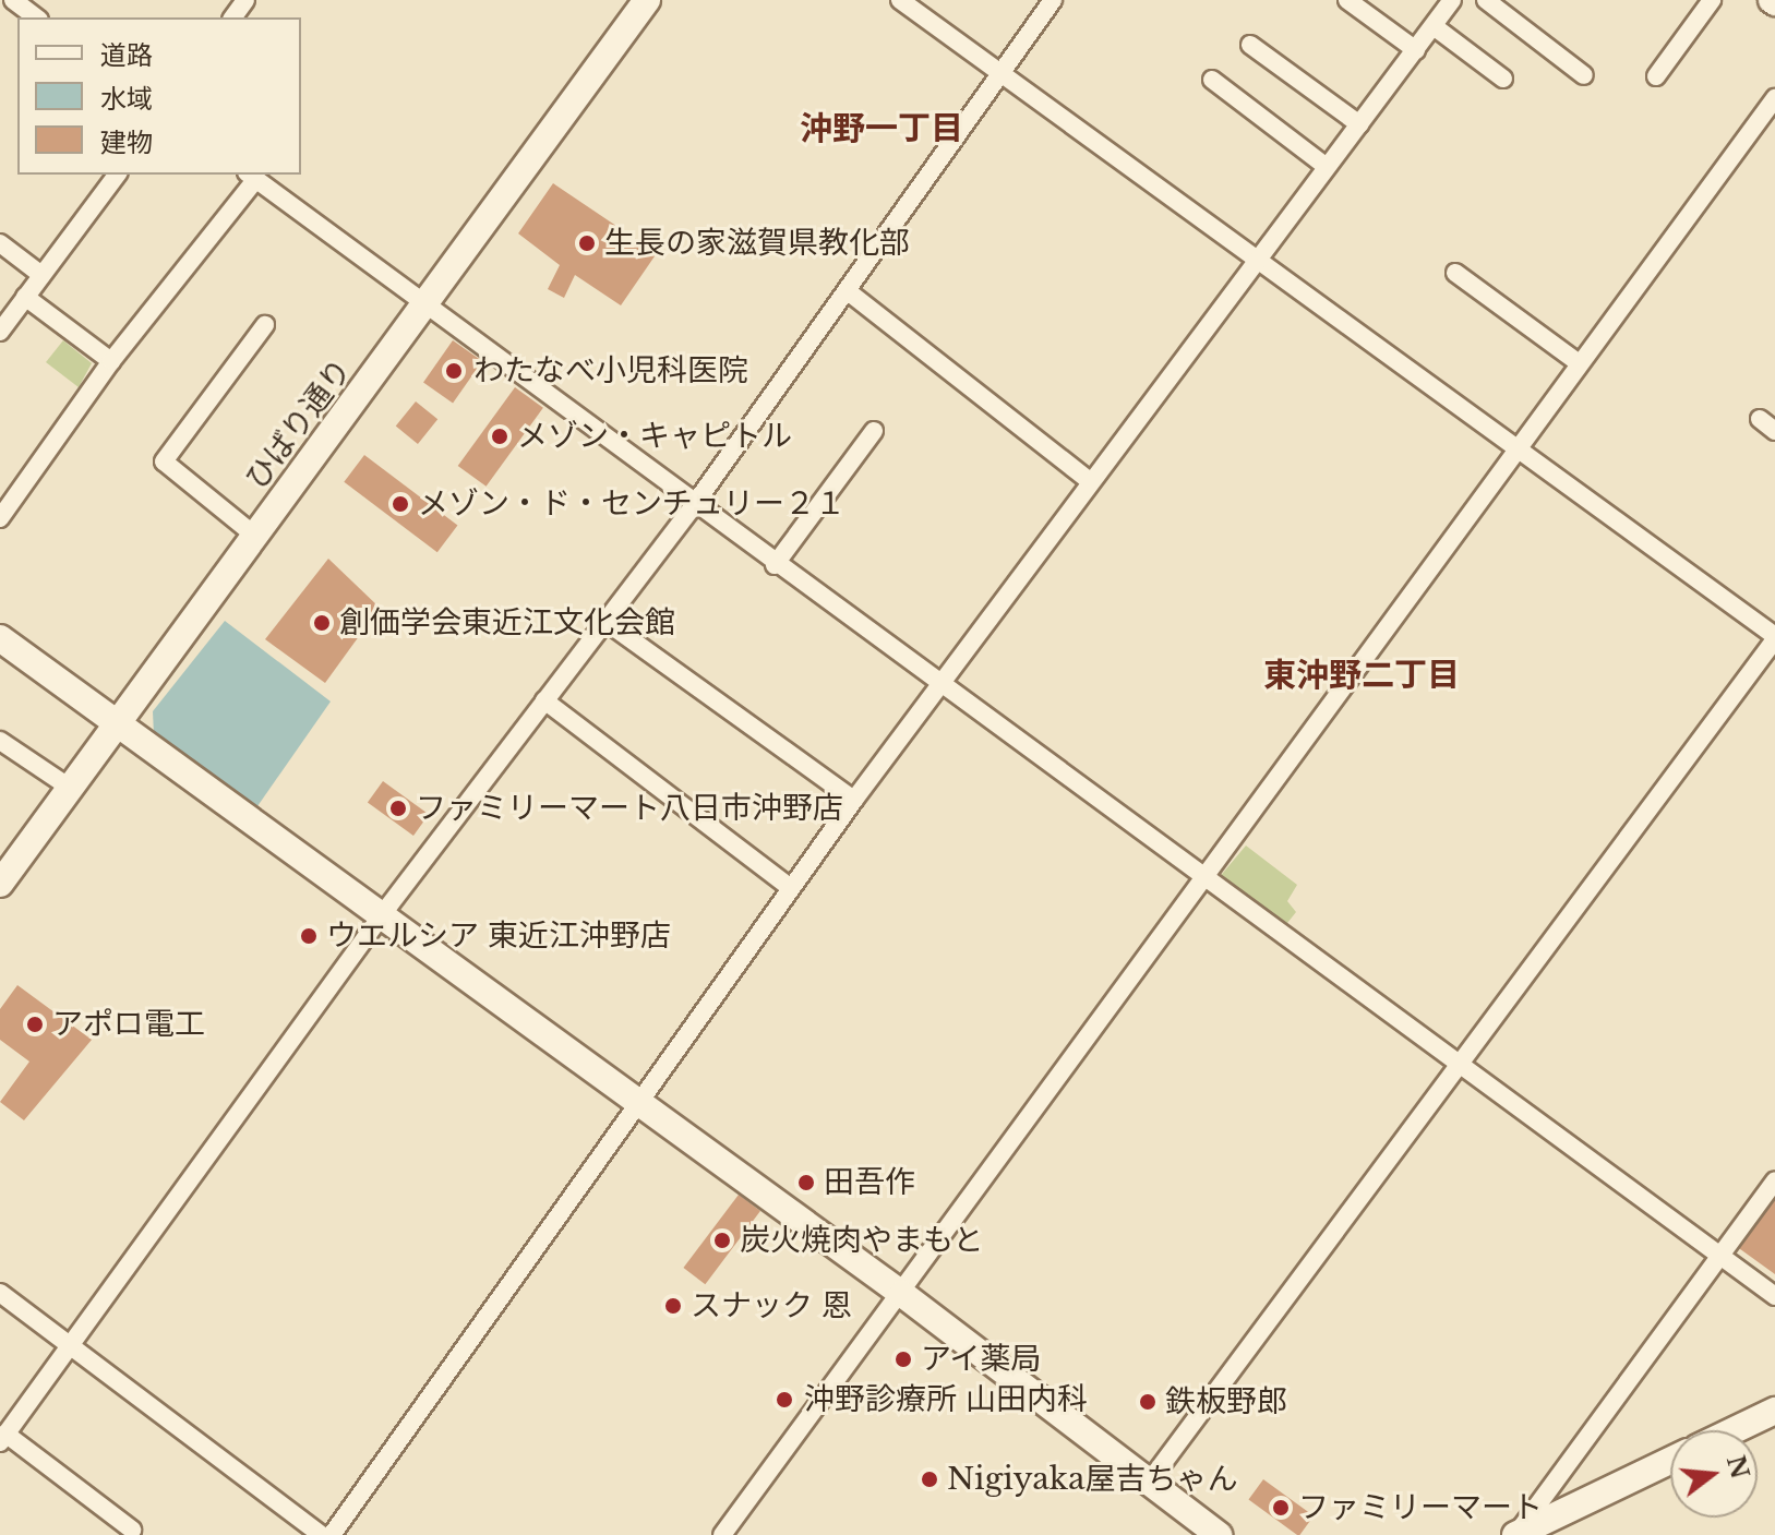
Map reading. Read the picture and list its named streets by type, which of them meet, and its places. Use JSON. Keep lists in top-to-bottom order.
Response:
{
  "streets": {
    "street": ["ひばり通り"]
  },
  "districts": ["沖野一丁目", "東沖野二丁目"],
  "places": [
    "生長の家滋賀県教化部",
    "わたなべ小児科医院",
    "メゾン・キャピトル",
    "メゾン・ド・センチュリー２１",
    "創価学会東近江文化会館",
    "ファミリーマート八日市沖野店",
    "ウエルシア 東近江沖野店",
    "アポロ電工",
    "田吾作",
    "炭火焼肉やまもと",
    "スナック 恩",
    "アイ薬局",
    "沖野診療所 山田内科",
    "鉄板野郎",
    "Nigiyaka屋吉ちゃん",
    "ファミリーマート"
  ],
  "legend": ["道路", "水域", "建物"],
  "north": "right"
}
